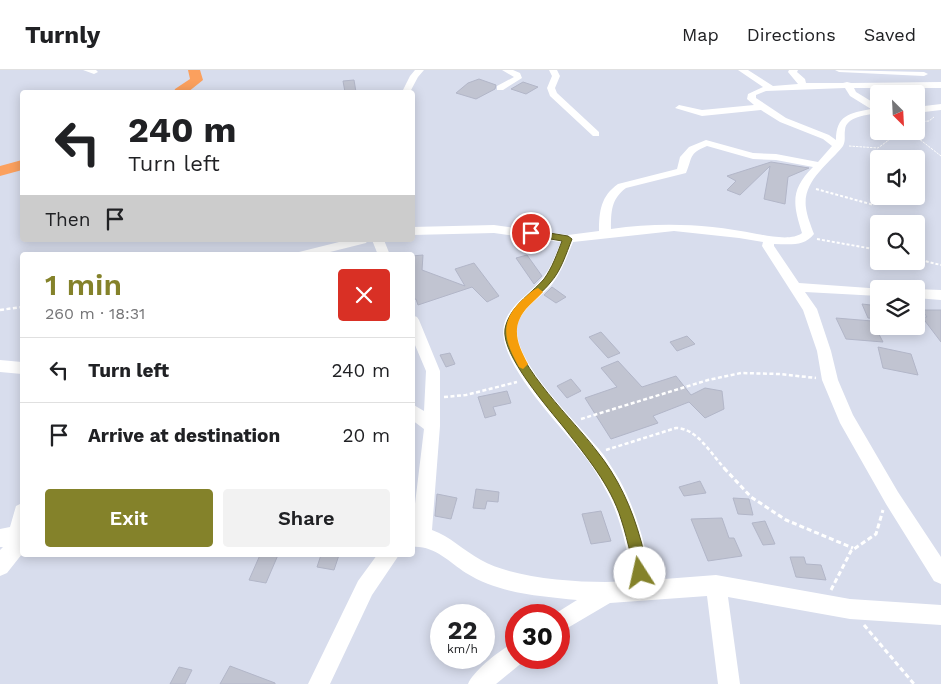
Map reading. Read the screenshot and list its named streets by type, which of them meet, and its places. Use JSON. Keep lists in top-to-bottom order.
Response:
{
  "north": "bottom right",
  "page": {
    "header": "Turnly",
    "nav": ["Map", "Directions", "Saved"],
    "turn": ["240 m", "Turn left"],
    "then": "Then",
    "heading": ["1 min", "260 m · 18:31"],
    "list": [
      {
        "name": "Turn left",
        "value": "240 m"
      },
      {
        "name": "Arrive at destination",
        "value": "20 m"
      }
    ],
    "buttons": ["Exit", "Share"],
    "speed": "22 km/h",
    "limit": "30"
  }
}
